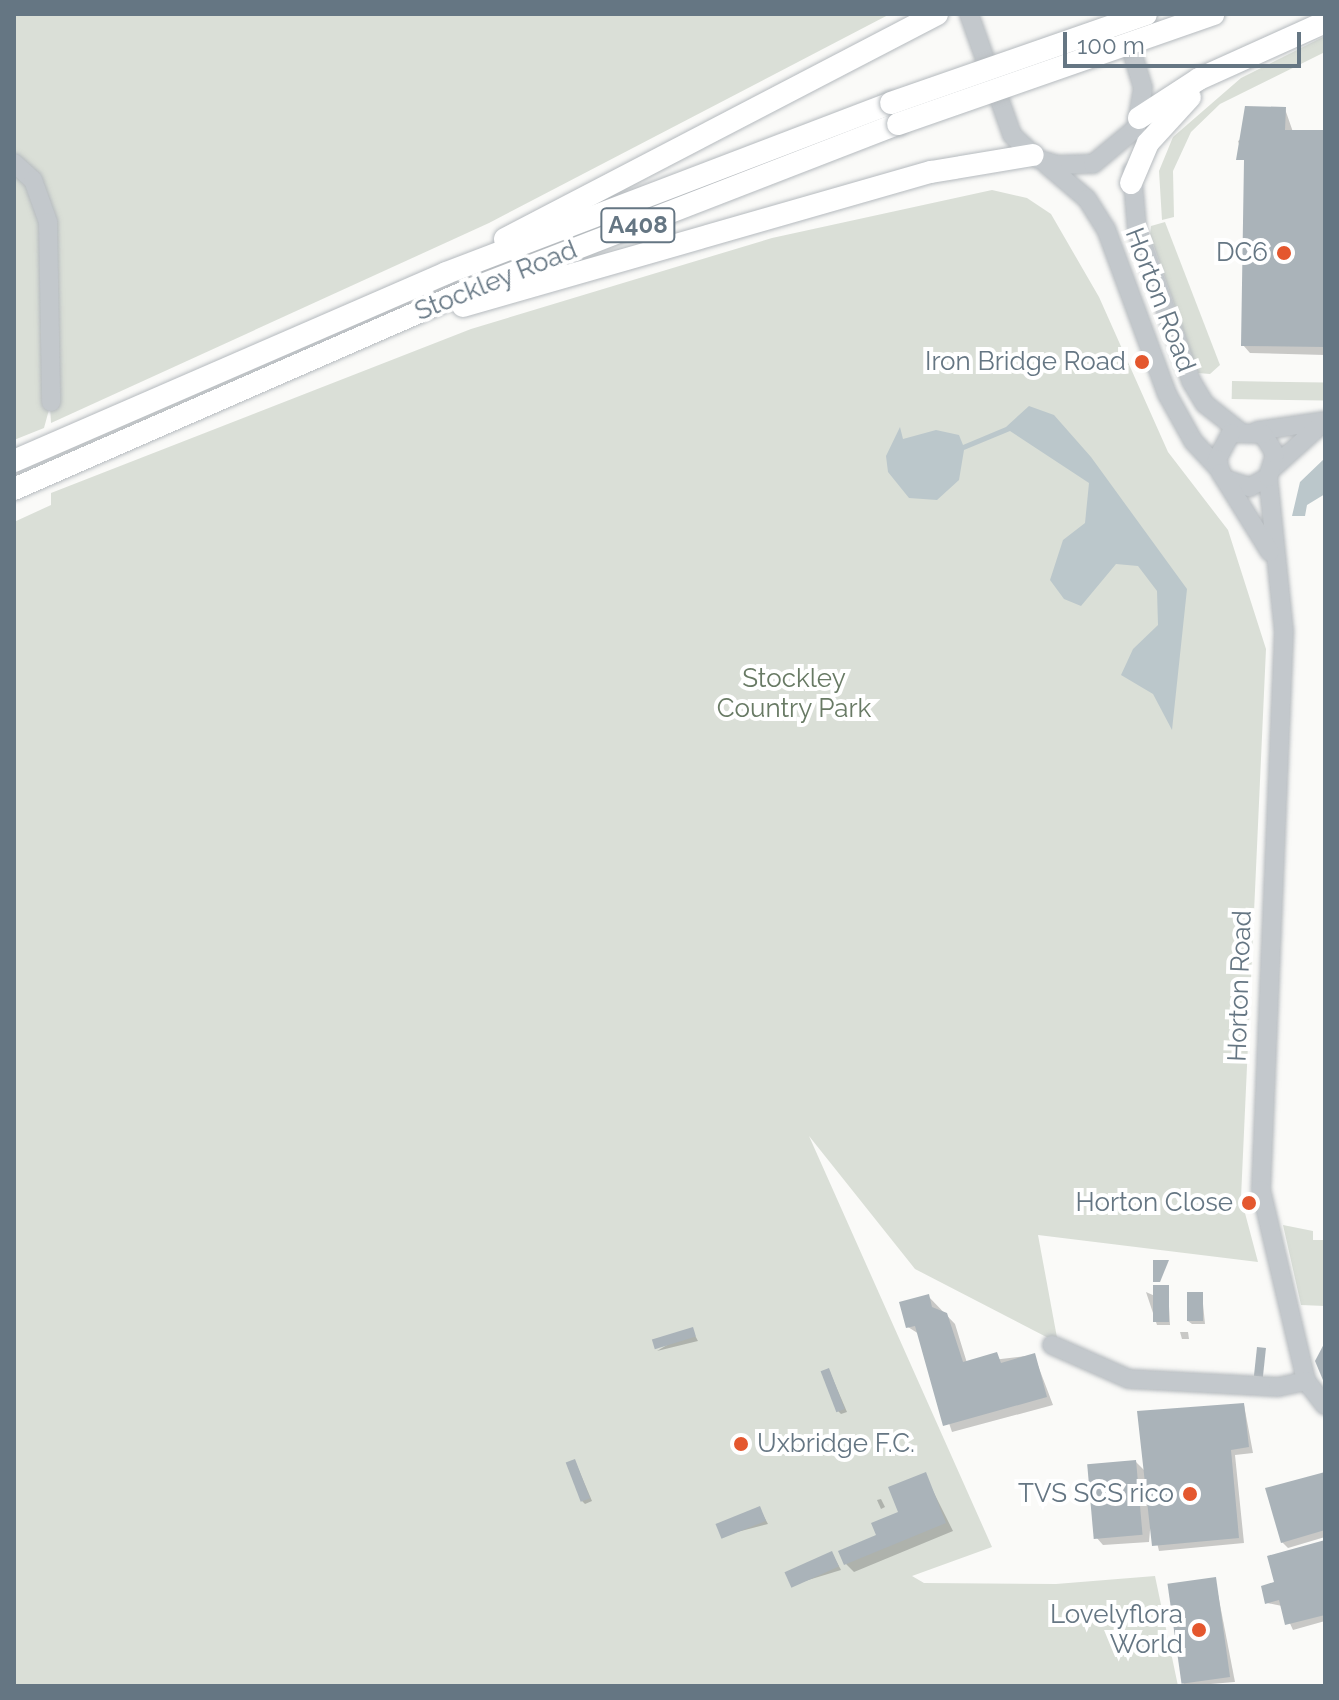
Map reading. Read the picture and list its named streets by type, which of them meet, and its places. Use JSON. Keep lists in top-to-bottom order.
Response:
{
  "streets": {
    "main road": ["A408", "Stockley Road"],
    "street": ["Horton Road"]
  },
  "parks": ["Stockley Country Park"],
  "places": [
    "DC6",
    "Iron Bridge Road",
    "Horton Close",
    "Uxbridge F.C.",
    "TVS SCS rico",
    "Lovelyflora World"
  ],
  "scale_bar": "100 m"
}
